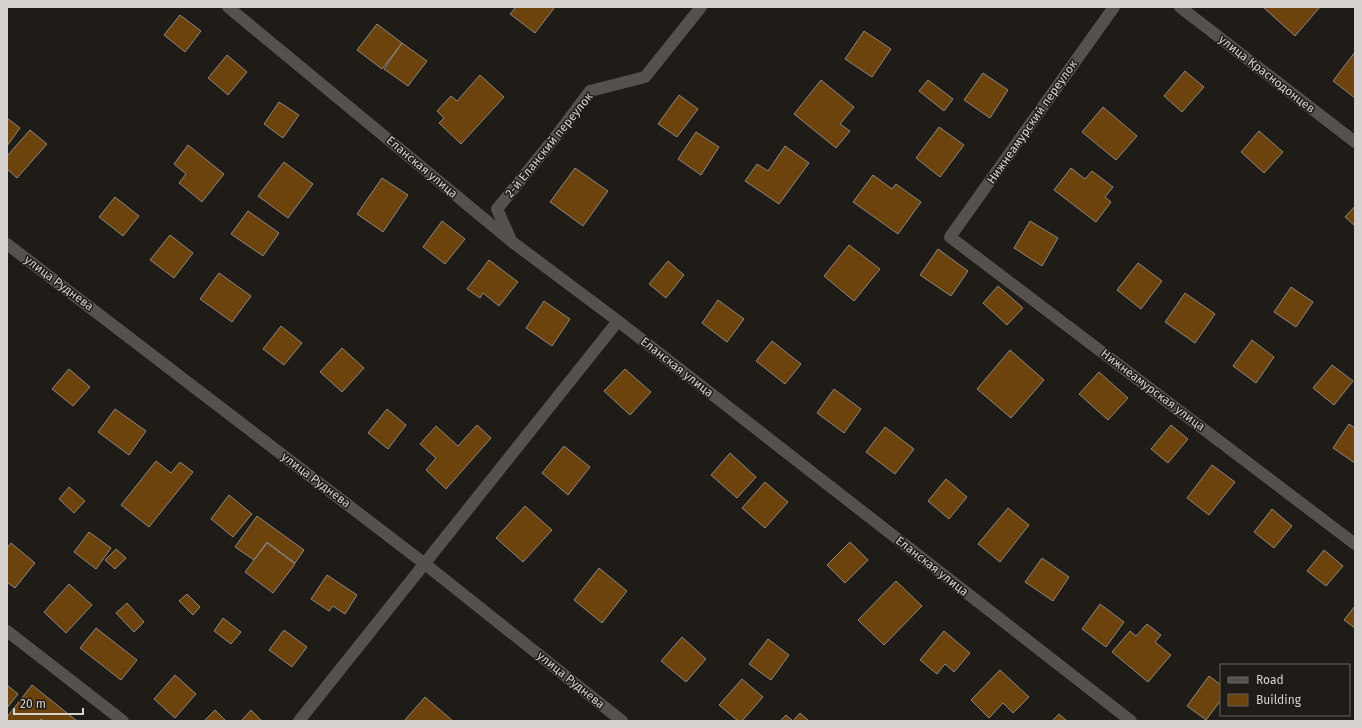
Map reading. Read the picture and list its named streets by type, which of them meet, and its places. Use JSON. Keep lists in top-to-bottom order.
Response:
{
  "streets": {
    "street": [
      "улица Краснодонцев",
      "Нижнеамурский переулок",
      "2-й Еланский переулок",
      "Еланская улица",
      "улица Руднева",
      "Нижнеамурская улица"
    ]
  },
  "crossings": [
    ["Нижнеамурский переулок", "Нижнеамурская улица"],
    ["2-й Еланский переулок", "Еланская улица"]
  ],
  "legend": ["Road", "Building"],
  "scale_bar": "20 m"
}
